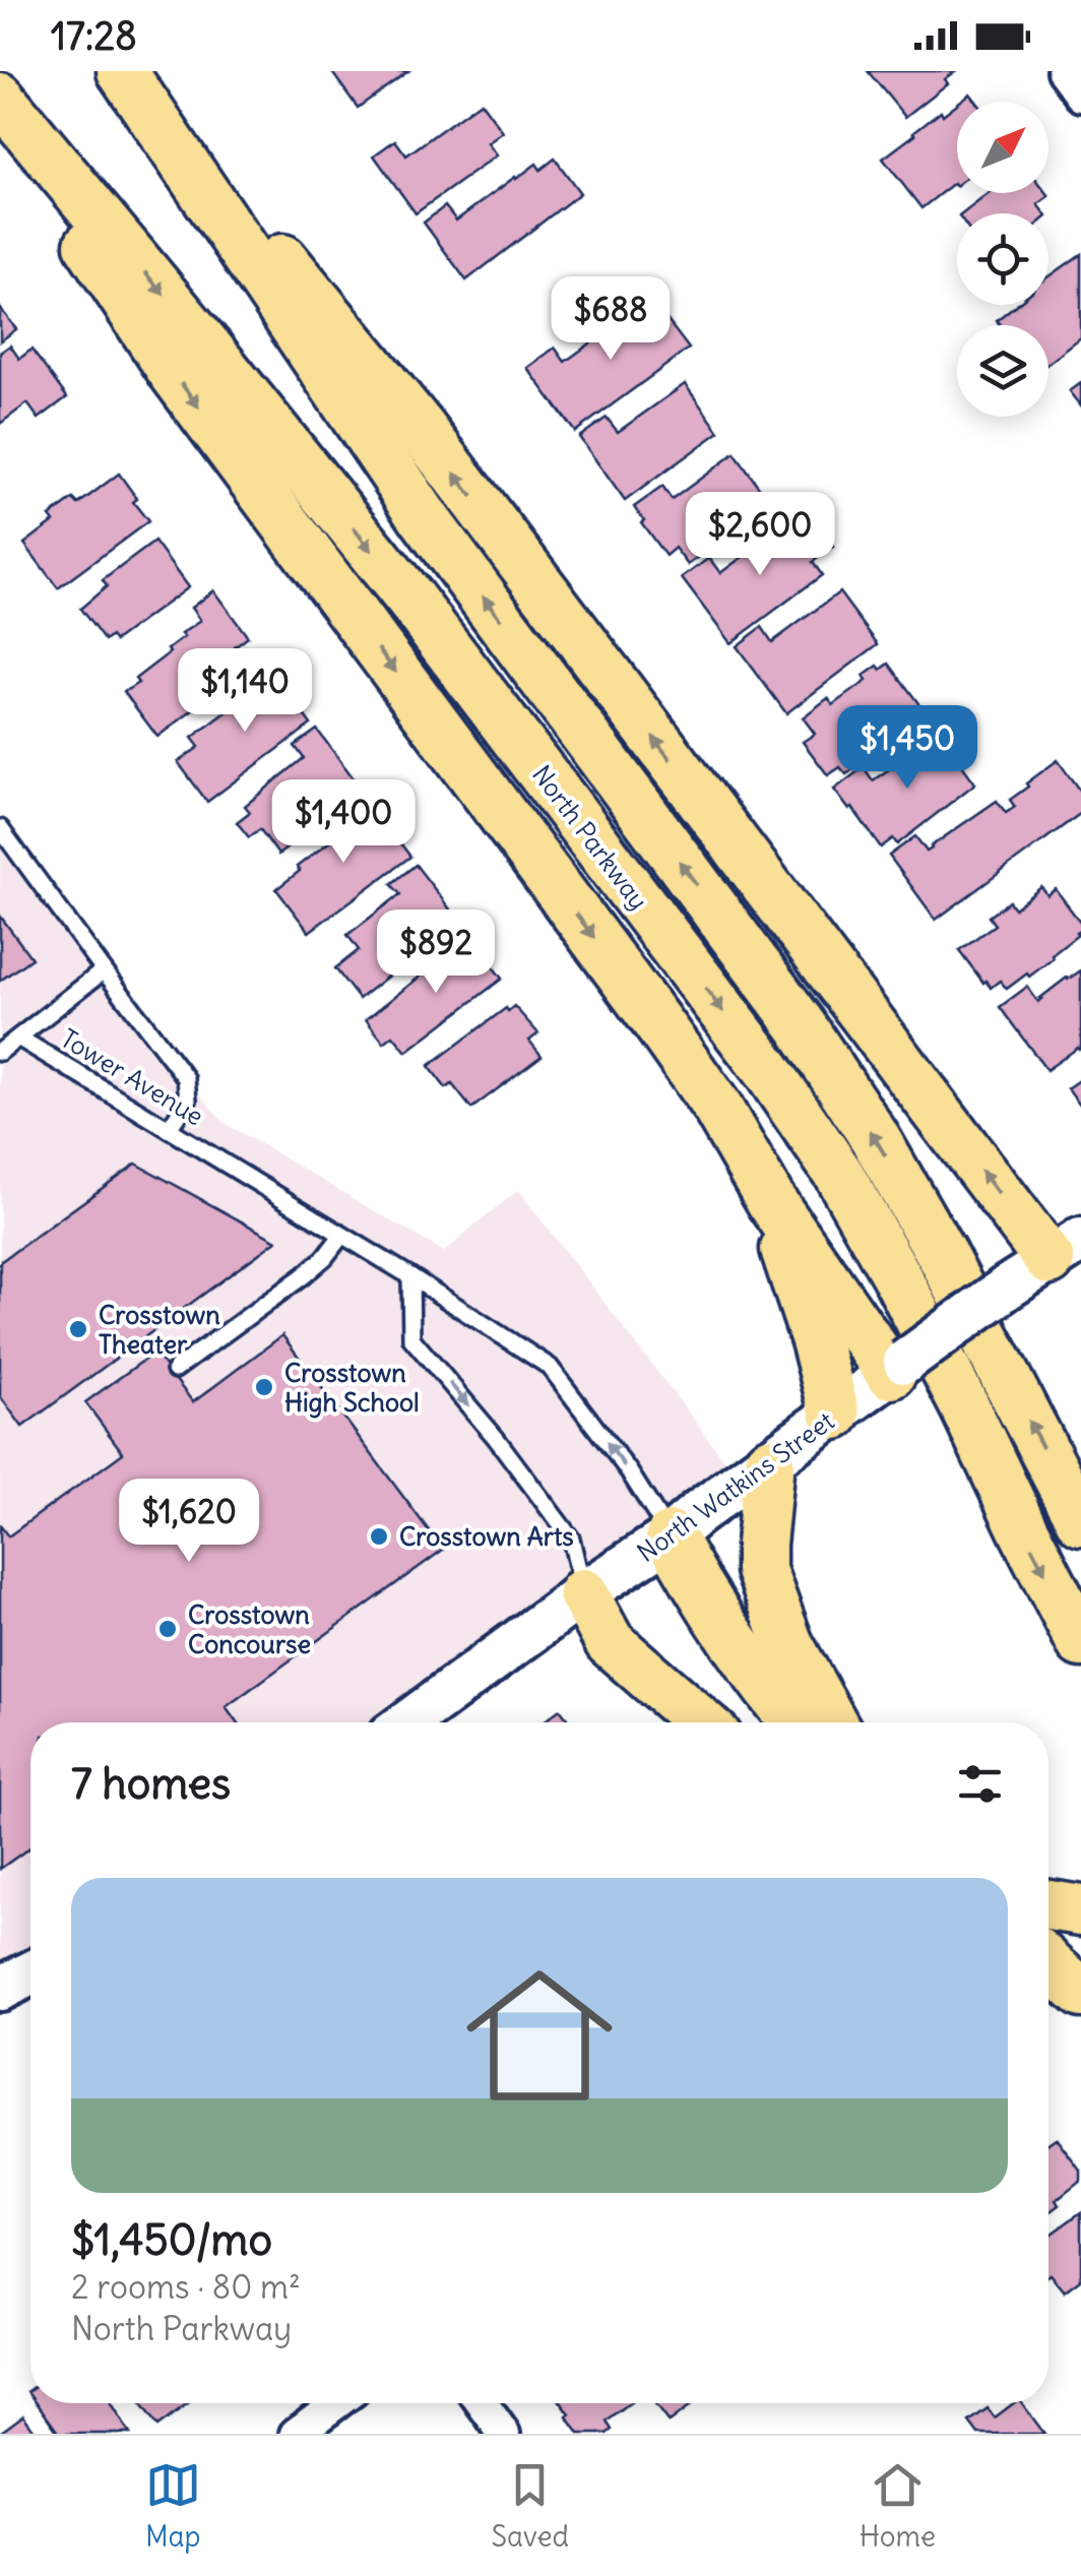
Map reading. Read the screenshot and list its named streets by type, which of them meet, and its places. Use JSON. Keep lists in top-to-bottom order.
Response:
{
  "streets": {
    "main road": ["North Parkway", "North Watkins Street"],
    "lane": ["Tower Avenue"]
  },
  "crossings": [
    ["Tower Avenue", "North Watkins Street"]
  ],
  "places": [
    "Crosstown Theater",
    "Crosstown High School",
    "Crosstown Arts",
    "Crosstown Concourse"
  ],
  "north": "top right",
  "page": {
    "status": "17:28",
    "price": [
      "$688",
      "$2,600",
      "$1,140",
      "$1,450",
      "$1,400",
      "$892",
      "$1,620"
    ],
    "heading": "7 homes",
    "list": [
      {
        "name": "$1,450/mo",
        "note": "2 rooms · 80 m² · North Parkway"
      }
    ],
    "tabs": ["Map", "Saved", "Home"]
  }
}
